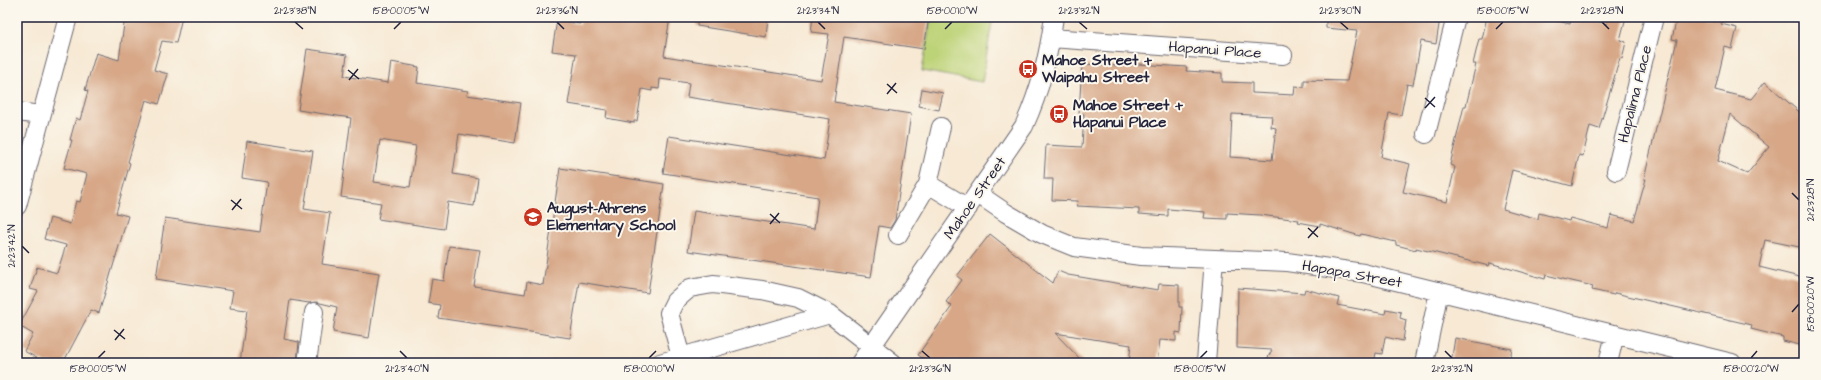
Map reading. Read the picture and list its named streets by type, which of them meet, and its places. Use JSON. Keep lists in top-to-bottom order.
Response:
{
  "streets": {
    "street": [
      "Hapanui Place",
      "Hapalima Place",
      "Mahoe Street",
      "Hapapa Street"
    ]
  },
  "crossings": [
    ["Hapanui Place", "Mahoe Street"],
    ["Mahoe Street", "Hapapa Street"]
  ],
  "places": {
    "bus stop": ["Mahoe Street + Waipahu Street", "Mahoe Street + Hapanui Place"],
    "school or university": ["August-Ahrens Elementary School"]
  },
  "coordinates": [
    "21°23'38\"N",
    "158°00'05\"W",
    "21°23'36\"N",
    "21°23'34\"N",
    "158°00'10\"W",
    "21°23'32\"N",
    "21°23'30\"N",
    "158°00'15\"W",
    "21°23'28\"N",
    "21°23'42\"N",
    "158°00'20\"W",
    "21°23'40\"N"
  ]
}
